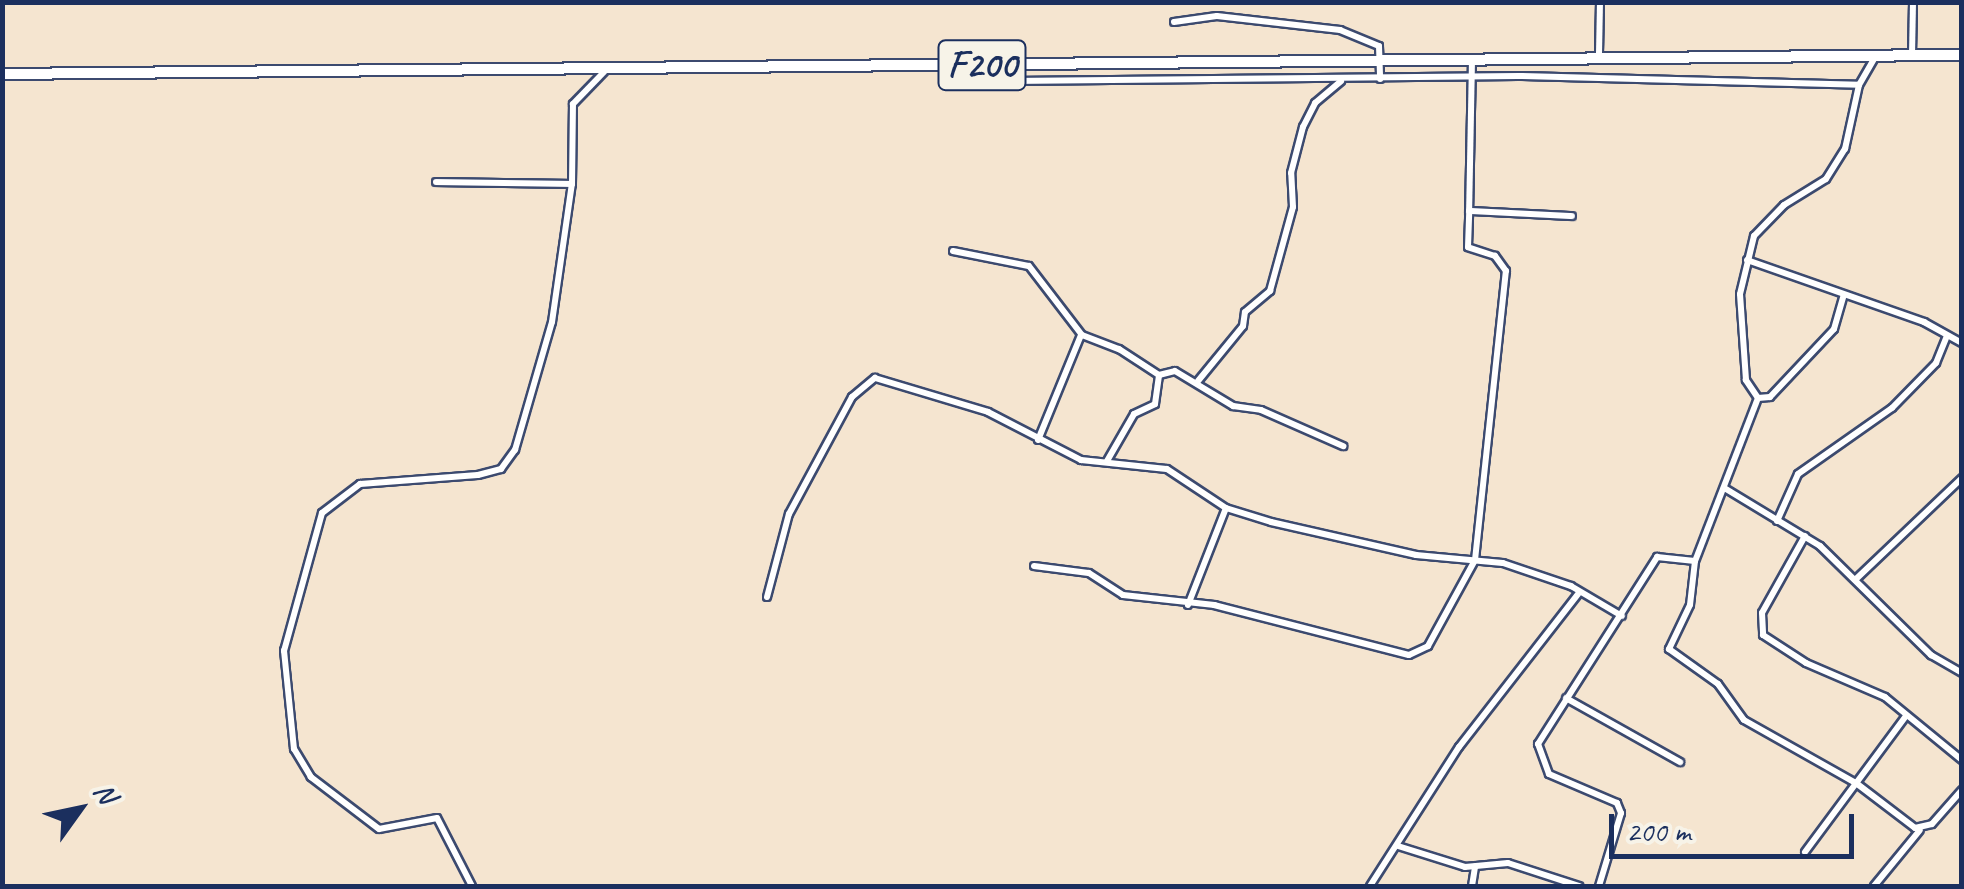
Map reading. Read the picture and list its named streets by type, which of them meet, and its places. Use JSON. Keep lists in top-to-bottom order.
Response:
{
  "streets": {
    "main road": ["F200"]
  },
  "scale_bar": "200 m",
  "north": "top right"
}
